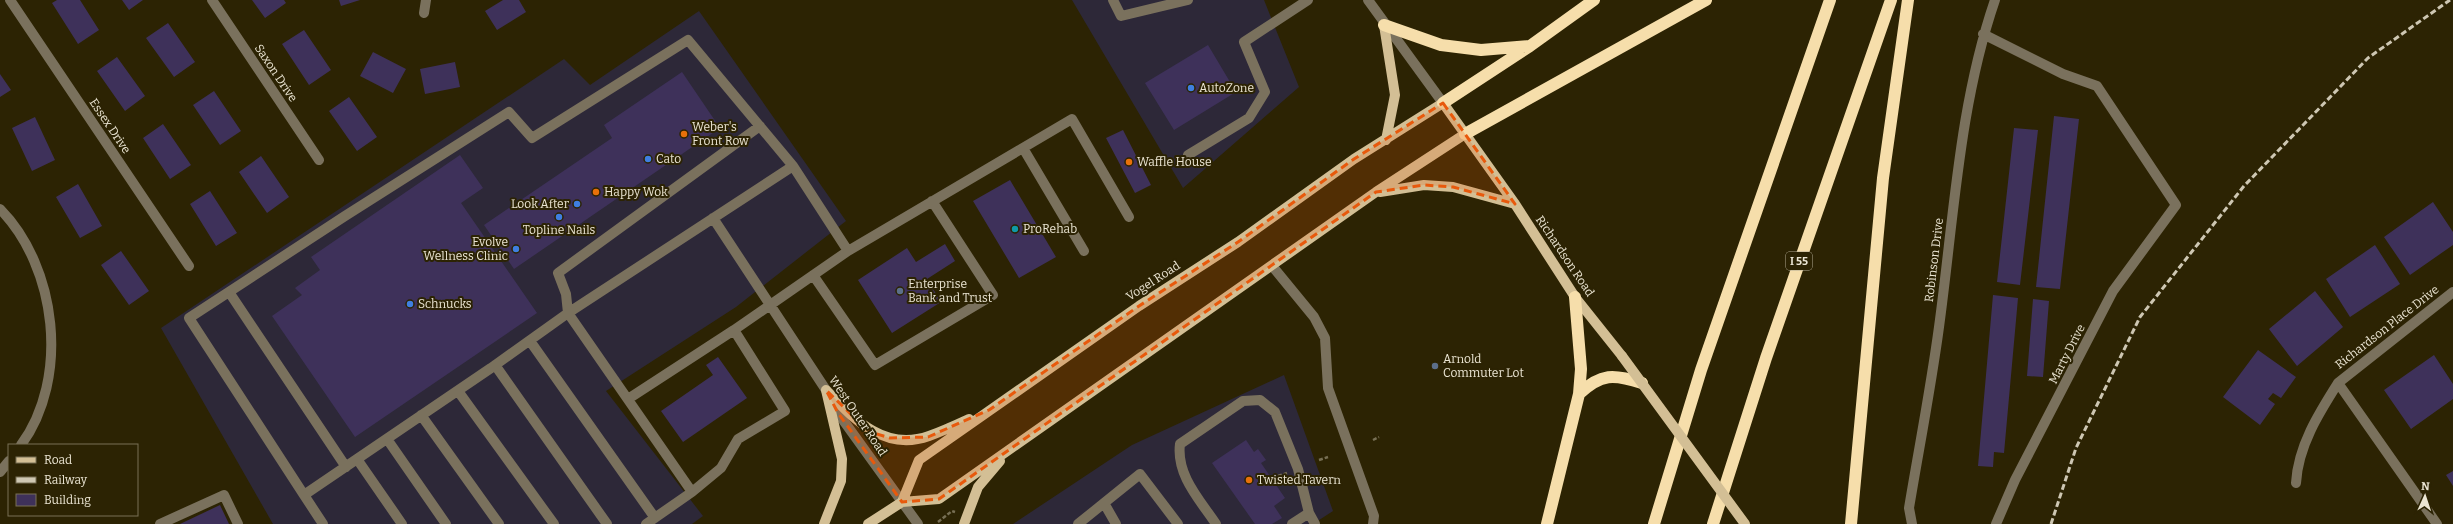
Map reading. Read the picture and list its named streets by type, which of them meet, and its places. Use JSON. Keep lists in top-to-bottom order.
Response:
{
  "streets": {
    "highway": ["I 55"],
    "main road": ["Richardson Road", "Vogel Road"],
    "street": [
      "Saxon Drive",
      "Essex Drive",
      "Robinson Drive",
      "Richardson Place Drive",
      "Marty Drive",
      "West Outer Road"
    ]
  },
  "crossings": [
    ["Richardson Road", "Vogel Road"],
    ["Robinson Drive", "Marty Drive"],
    ["Vogel Road", "West Outer Road"]
  ],
  "places": [
    "AutoZone",
    "Weber's Front Row",
    "Cato",
    "Waffle House",
    "Happy Wok",
    "Look After",
    "Topline Nails",
    "ProRehab",
    "Evolve Wellness Clinic",
    "Enterprise Bank and Trust",
    "Schnucks",
    "Arnold Commuter Lot",
    "Twisted Tavern"
  ],
  "legend": ["Road", "Railway", "Building"],
  "north": "top"
}
